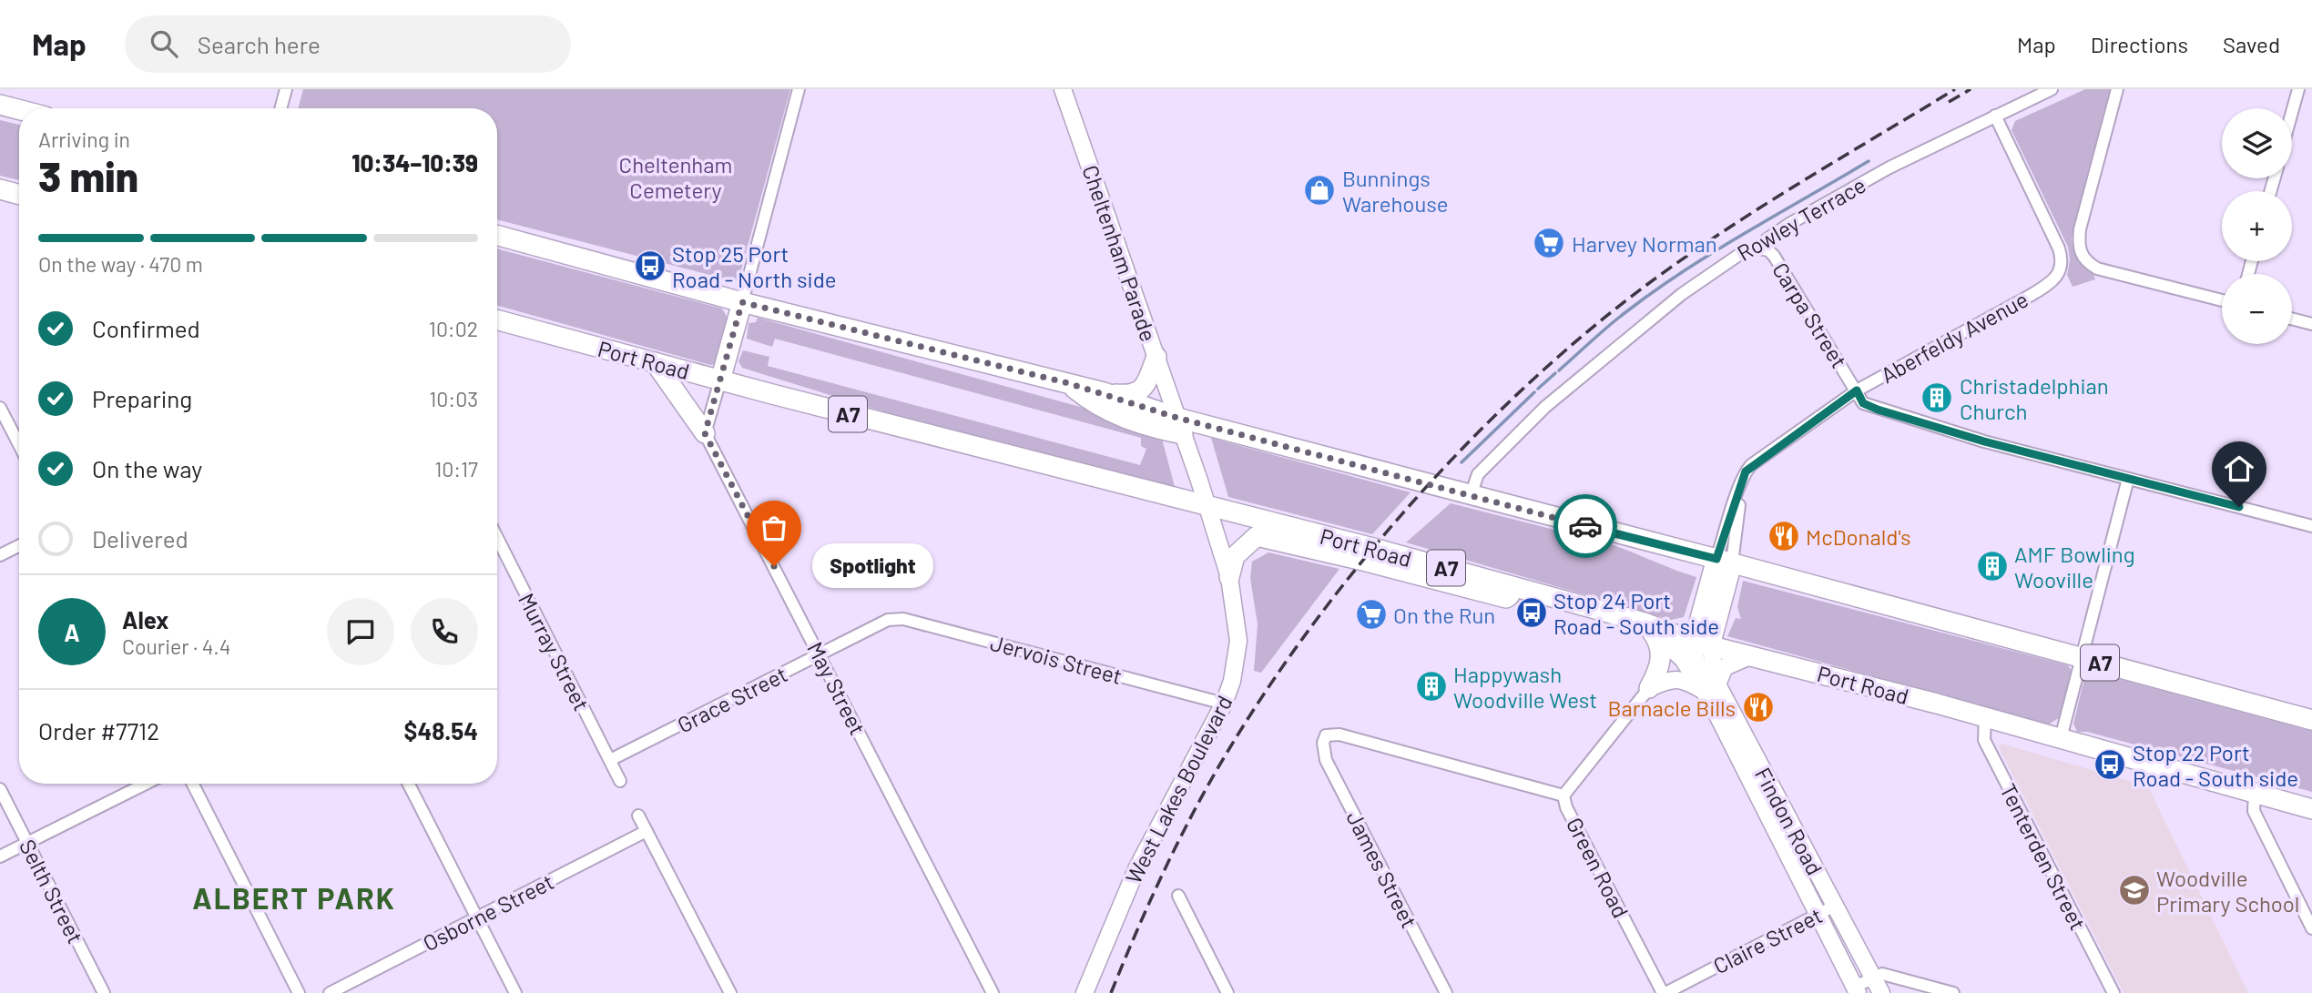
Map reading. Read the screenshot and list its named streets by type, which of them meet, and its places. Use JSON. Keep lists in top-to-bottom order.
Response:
{
  "streets": {
    "highway": ["Port Road", "A7"],
    "main road": ["Cheltenham Parade", "West Lakes Boulevard", "Findon Road"],
    "street": [
      "Rowley Terrace",
      "Carpa Street",
      "Aberfeldy Avenue",
      "Murray Street",
      "Jervois Street",
      "May Street",
      "Grace Street",
      "Tenterden Street",
      "Green Road",
      "James Street",
      "Selth Street",
      "Osborne Street",
      "Claire Street"
    ]
  },
  "crossings": [
    ["Rowley Terrace", "Carpa Street"],
    ["Rowley Terrace", "Aberfeldy Avenue"],
    ["Rowley Terrace", "A7"],
    ["Cheltenham Parade", "Port Road"],
    ["Cheltenham Parade", "A7"],
    ["Cheltenham Parade", "West Lakes Boulevard"],
    ["Carpa Street", "Aberfeldy Avenue"],
    ["Aberfeldy Avenue", "A7"],
    ["Port Road", "West Lakes Boulevard"],
    ["Port Road", "Findon Road"],
    ["Port Road", "Tenterden Street"],
    ["Murray Street", "Grace Street"],
    ["Jervois Street", "Grace Street"],
    ["Jervois Street", "West Lakes Boulevard"],
    ["May Street", "Grace Street"],
    ["Findon Road", "Claire Street"],
    ["Green Road", "James Street"],
    ["Green Road", "Claire Street"]
  ],
  "districts": ["ALBERT PARK"],
  "parks": ["Cheltenham Cemetery"],
  "places": {
    "shop": ["Bunnings Warehouse"],
    "supermarket": ["Harvey Norman", "On the Run"],
    "bus stop": ["Stop 25 Port Road - North side", "Stop 24 Port Road - South side", "Stop 22 Port Road - South side"],
    "building": ["Christadelphian Church", "AMF Bowling Wooville", "Happywash Woodville West"],
    "restaurant": ["McDonald's", "Barnacle Bills"],
    "other": ["Spotlight"],
    "school or university": ["Woodville Primary School"]
  },
  "page": {
    "header": "Map",
    "search": "Search here",
    "nav": ["Map", "Directions", "Saved"],
    "map_buttons": ["+", "−"],
    "heading": ["3 min", "Arriving in", "10:34–10:39"],
    "panel": [
      "Alex",
      "Courier · 4.4",
      "Order #7712",
      "$48.54"
    ],
    "bar": "On the way · 470 m",
    "list": [
      ["Confirmed", "10:02"],
      ["Preparing", "10:03"],
      ["On the way", "10:17"],
      "Delivered"
    ],
    "bubble": "Spotlight",
    "round": "A"
  }
}
